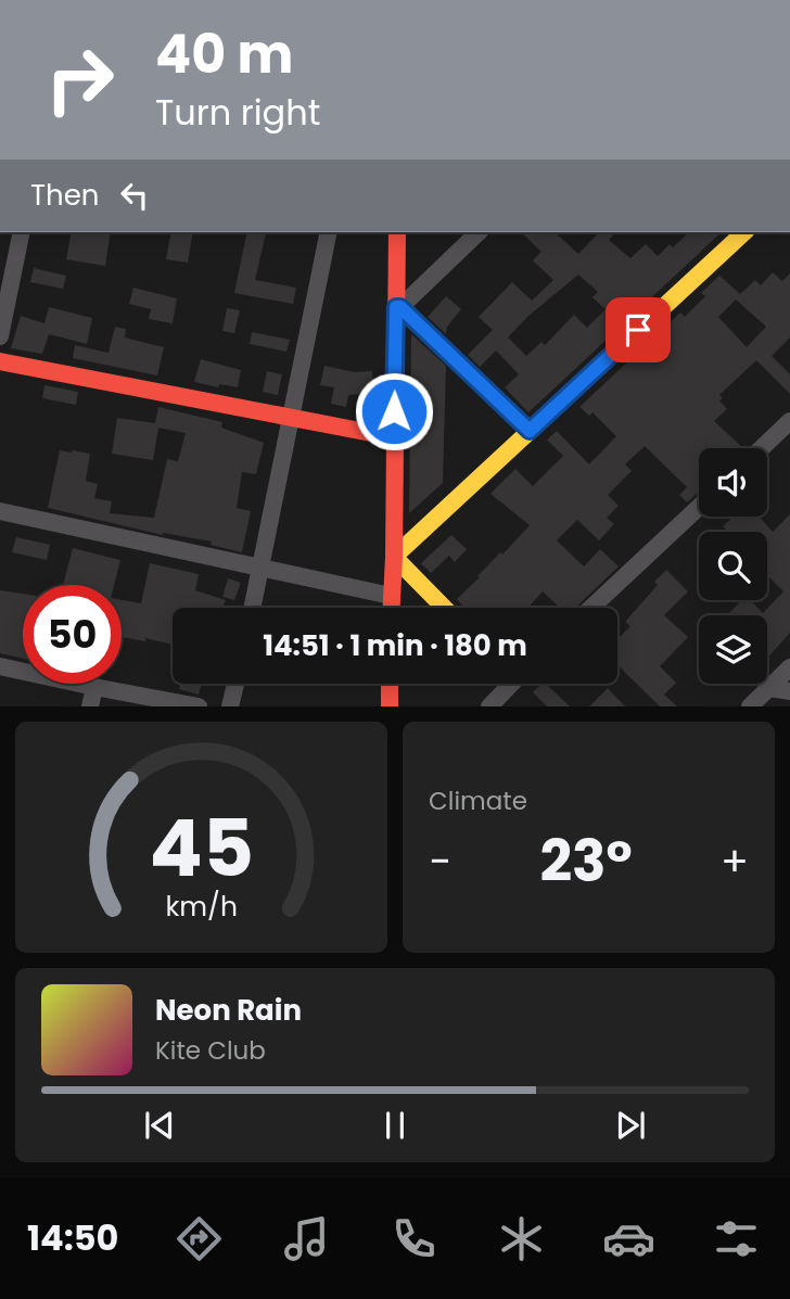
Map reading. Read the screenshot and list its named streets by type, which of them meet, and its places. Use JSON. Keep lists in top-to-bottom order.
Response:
{
  "page": {
    "turn": ["40 m", "Turn right"],
    "then": "Then",
    "limit": "50",
    "trip": "14:51 · 1 min · 180 m",
    "tile": "Climate",
    "heat": ["−", "23°", "+"],
    "song": ["Neon Rain", "Kite Club"],
    "tabs": "14:50",
    "gauge": ["45", "km/h"]
  }
}
